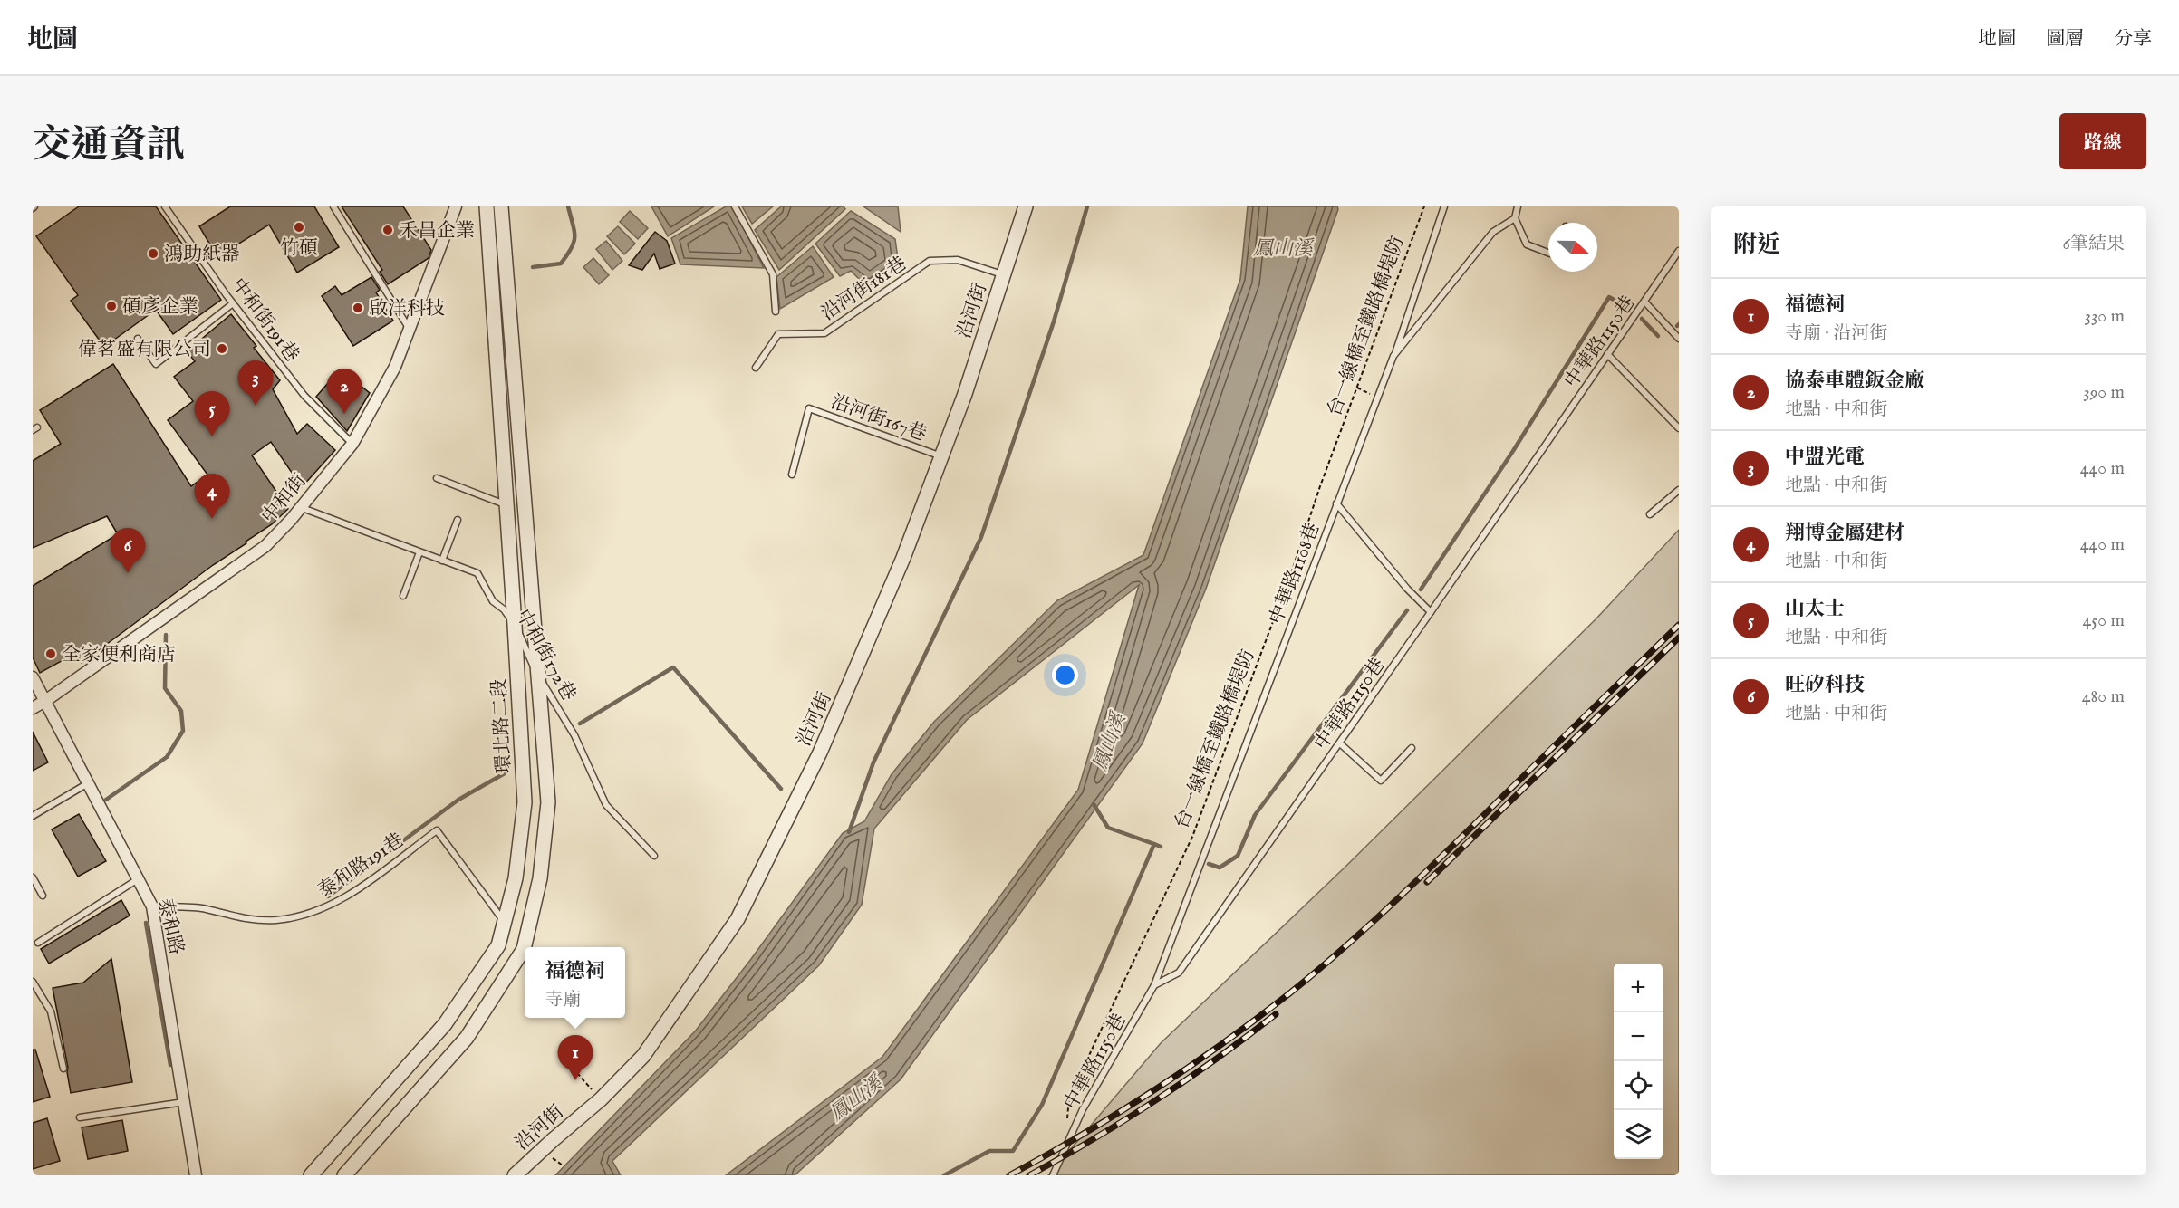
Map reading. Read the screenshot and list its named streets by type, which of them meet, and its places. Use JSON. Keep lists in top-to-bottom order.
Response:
{
  "streets": {
    "street": [
      "沿河街",
      "中和街",
      "環北路二段",
      "泰和路"
    ],
    "lane": [
      "沿河街181巷",
      "中和街191巷",
      "中華路1150巷",
      "沿河街167巷",
      "中華路1108巷",
      "中和街172巷",
      "泰和路191巷"
    ],
    "path": ["台一線橋至鐵路橋堤防"]
  },
  "crossings": [
    ["沿河街181巷", "沿河街"],
    ["沿河街", "沿河街167巷"],
    ["中和街191巷", "中和街"],
    ["中華路1150巷", "中華路1108巷"],
    ["中和街", "中和街172巷"],
    ["中和街", "泰和路"],
    ["中和街172巷", "環北路二段"],
    ["環北路二段", "泰和路191巷"],
    ["泰和路191巷", "泰和路"]
  ],
  "water": ["鳳山溪"],
  "places": [
    "竹碩",
    "禾昌企業",
    "鴻助紙器",
    "碩彥企業",
    "啟洋科技",
    "偉茗盛有限公司",
    "全家便利商店"
  ],
  "north": "right",
  "page": {
    "header": "地圖",
    "nav": ["地圖", "圖層", "分享"],
    "title": "交通資訊",
    "buttons": "路線",
    "heading": ["附近", "6筆結果"],
    "list": [
      {
        "mark": "1",
        "name": "福德祠",
        "note": "寺廟 · 沿河街",
        "value": "330 m"
      },
      {
        "mark": "2",
        "name": "協泰車體鈑金廠",
        "note": "地點 · 中和街",
        "value": "390 m"
      },
      {
        "mark": "3",
        "name": "中盟光電",
        "note": "地點 · 中和街",
        "value": "440 m"
      },
      {
        "mark": "4",
        "name": "翔博金屬建材",
        "note": "地點 · 中和街",
        "value": "440 m"
      },
      {
        "mark": "5",
        "name": "山太士",
        "note": "地點 · 中和街",
        "value": "450 m"
      },
      {
        "mark": "6",
        "name": "旺矽科技",
        "note": "地點 · 中和街",
        "value": "480 m"
      }
    ],
    "pins": [
      "3",
      "2",
      "5",
      "4",
      "6",
      "1"
    ],
    "popup": ["福德祠", "寺廟"],
    "map_buttons": ["+", "−"]
  }
}
